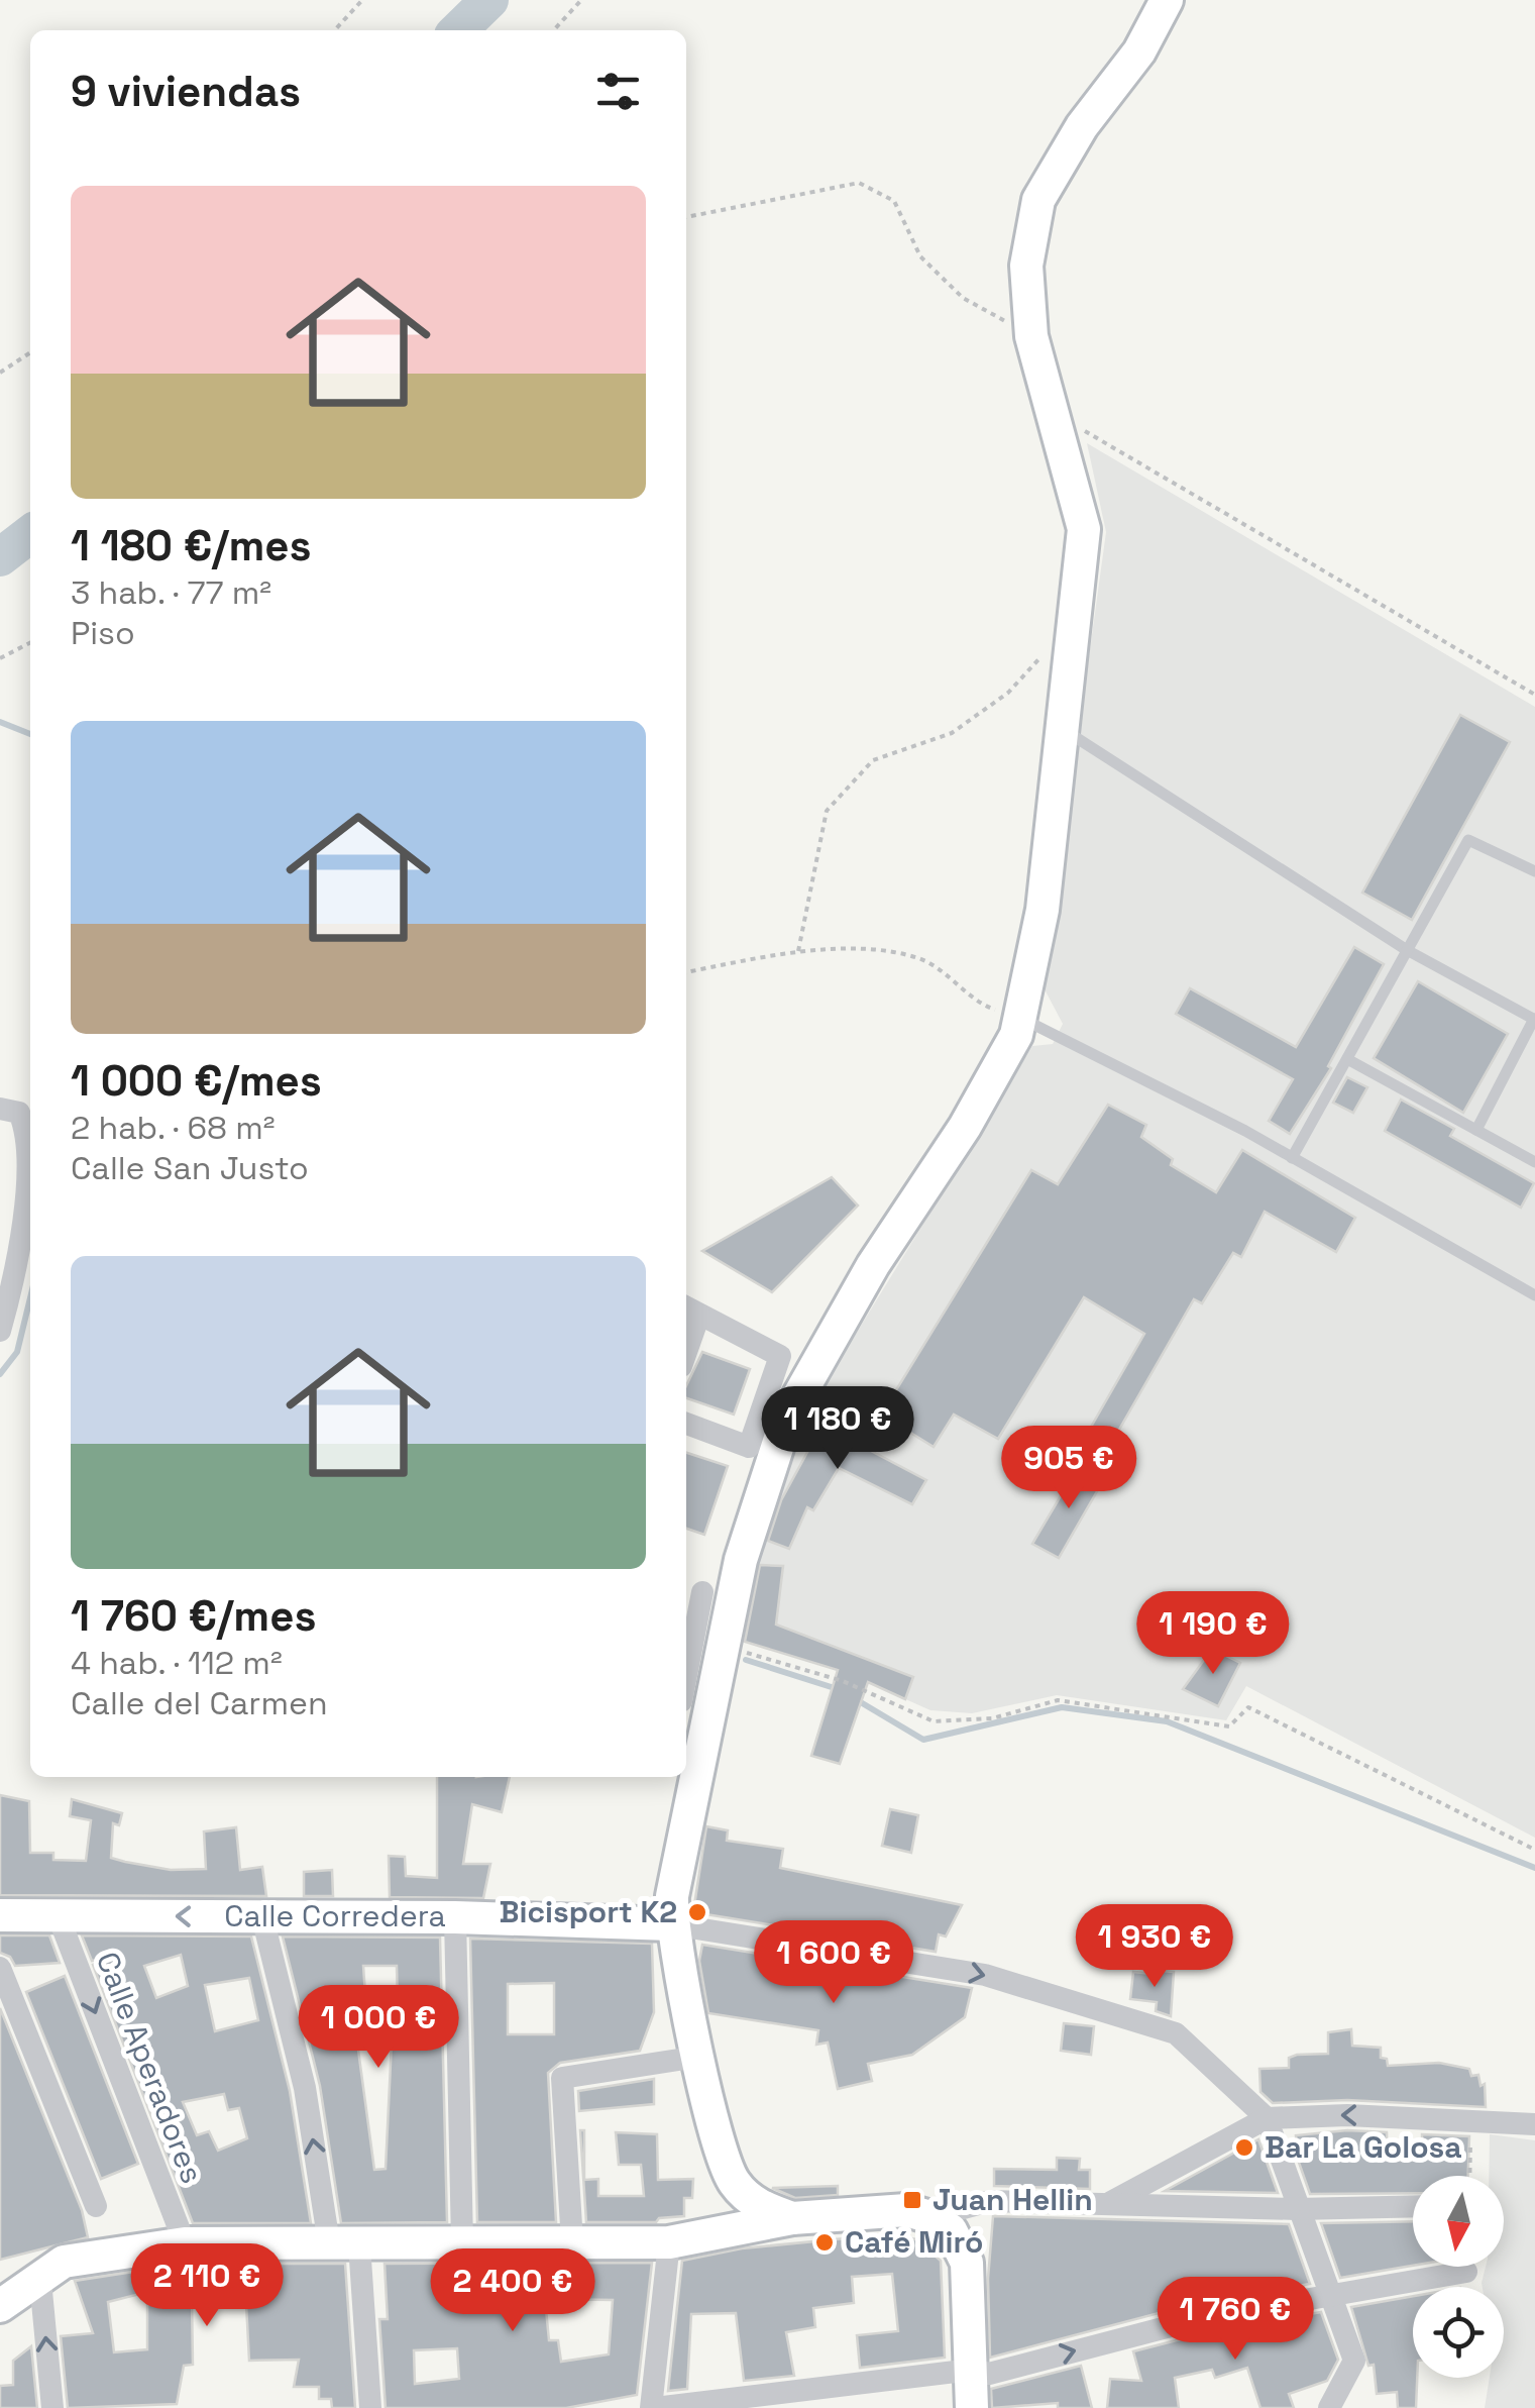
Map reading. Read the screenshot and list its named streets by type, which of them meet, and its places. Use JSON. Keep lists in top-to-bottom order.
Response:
{
  "streets": {
    "main road": ["Calle Corredera"],
    "street": ["Calle Aperadores"]
  },
  "crossings": [
    ["Calle Corredera", "Calle Aperadores"]
  ],
  "places": {
    "other": ["Bicisport K2", "Bar La Golosa", "Café Miró"],
    "transit": ["Juan Hellin"]
  },
  "north": "bottom",
  "page": {
    "heading": "9 viviendas",
    "list": [
      {
        "name": "1 180 €/mes",
        "note": "3 hab. · 77 m² · Piso"
      },
      {
        "name": "1 000 €/mes",
        "note": "2 hab. · 68 m² · Calle San Justo"
      },
      {
        "name": "1 760 €/mes",
        "note": "4 hab. · 112 m² · Calle del Carmen"
      }
    ],
    "price": [
      "1 180 €",
      "905 €",
      "1 190 €",
      "1 930 €",
      "1 600 €",
      "1 000 €",
      "2 110 €",
      "2 400 €",
      "1 760 €"
    ]
  }
}
